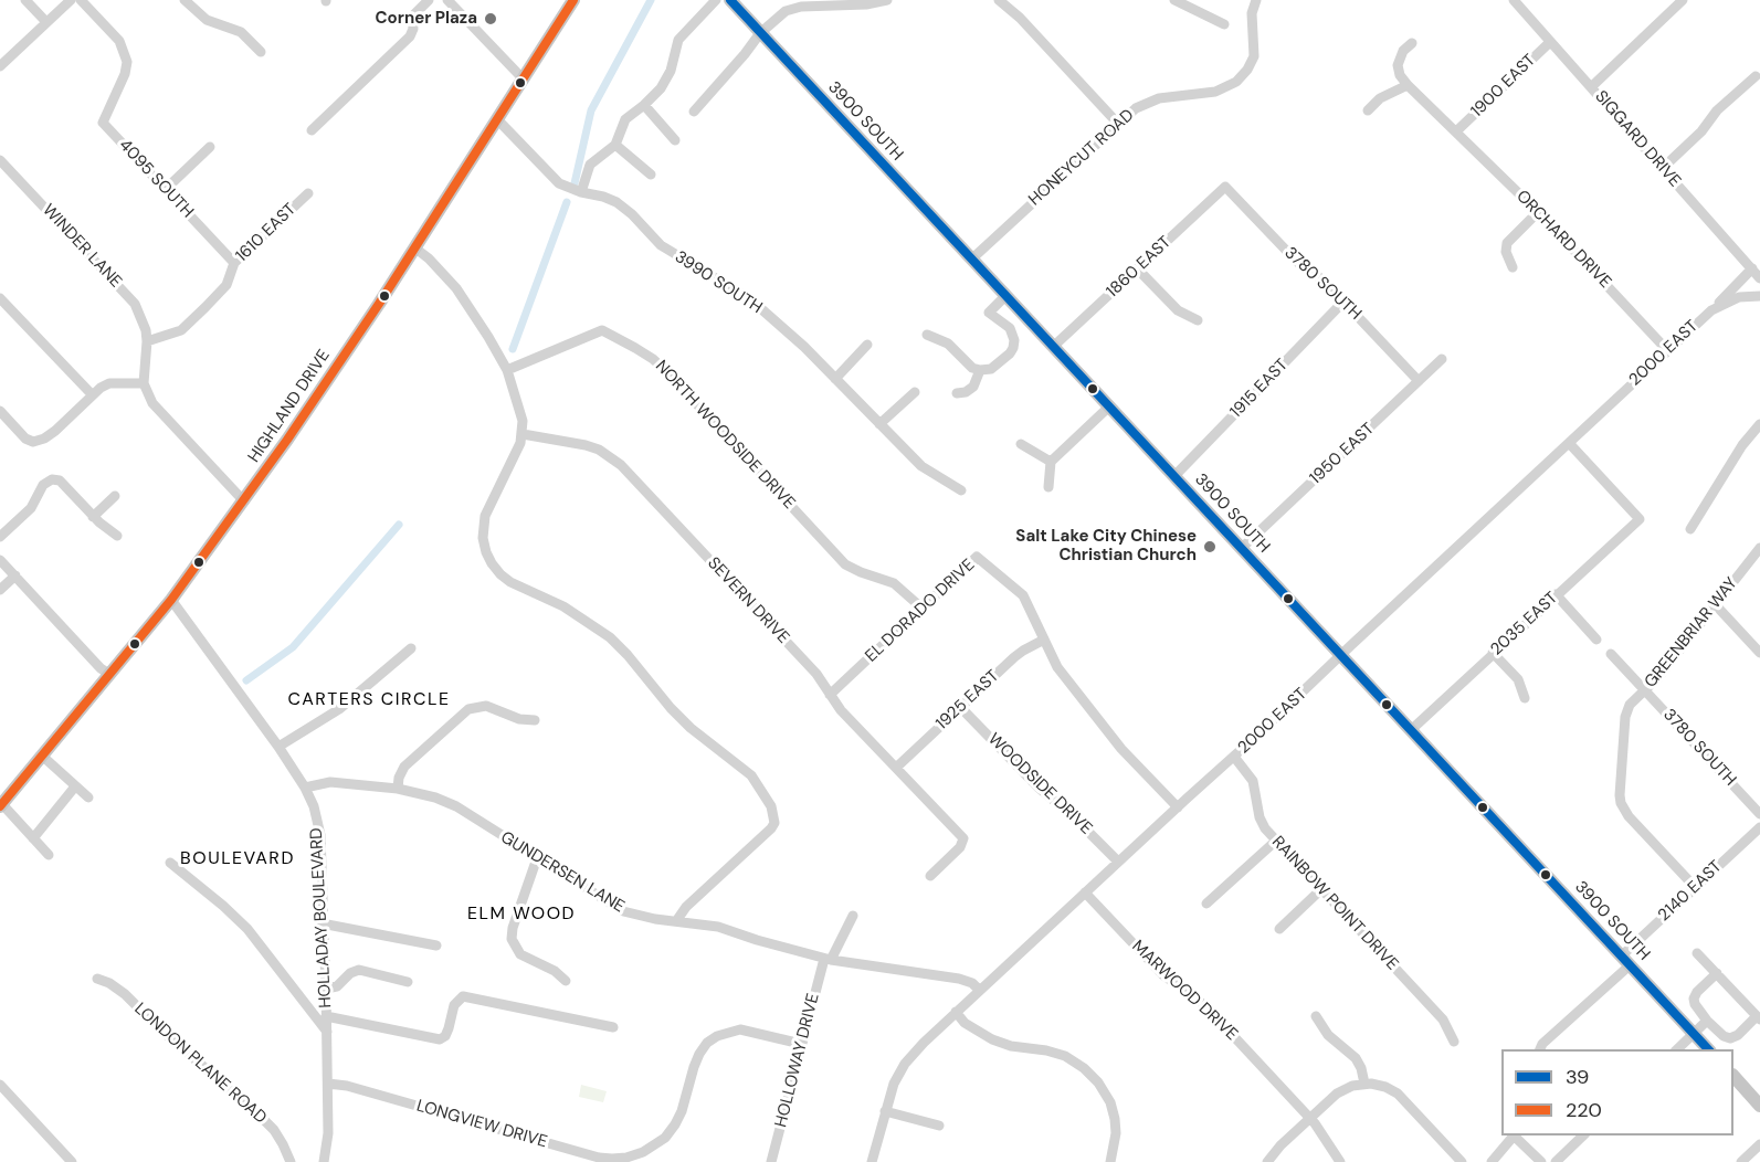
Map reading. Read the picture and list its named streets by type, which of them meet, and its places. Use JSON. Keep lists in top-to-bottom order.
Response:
{
  "streets": {
    "main road": ["3900 SOUTH", "HIGHLAND DRIVE"],
    "street": [
      "1900 EAST",
      "SIGGARD DRIVE",
      "HONEYCUT ROAD",
      "4095 SOUTH",
      "1610 EAST",
      "ORCHARD DRIVE",
      "WINDER LANE",
      "1860 EAST",
      "3990 SOUTH",
      "3780 SOUTH",
      "2000 EAST",
      "1915 EAST",
      "NORTH WOODSIDE DRIVE",
      "1950 EAST",
      "SEVERN DRIVE",
      "EL DORADO DRIVE",
      "2035 EAST",
      "GREENBRIAR WAY",
      "1925 EAST",
      "WOODSIDE DRIVE",
      "GUNDERSEN LANE",
      "2140 EAST",
      "RAINBOW POINT DRIVE",
      "HOLLADAY BOULEVARD",
      "MARWOOD DRIVE",
      "HOLLOWAY DRIVE",
      "LONDON PLANE ROAD",
      "LONGVIEW DRIVE"
    ]
  },
  "crossings": [
    ["1900 EAST", "SIGGARD DRIVE"],
    ["1900 EAST", "ORCHARD DRIVE"],
    ["3900 SOUTH", "HONEYCUT ROAD"],
    ["3900 SOUTH", "1860 EAST"],
    ["3900 SOUTH", "2000 EAST"],
    ["3900 SOUTH", "1915 EAST"],
    ["3900 SOUTH", "1950 EAST"],
    ["3900 SOUTH", "2035 EAST"],
    ["3900 SOUTH", "2140 EAST"],
    ["SIGGARD DRIVE", "2000 EAST"],
    ["4095 SOUTH", "1610 EAST"],
    ["1610 EAST", "WINDER LANE"],
    ["ORCHARD DRIVE", "2000 EAST"],
    ["1860 EAST", "3780 SOUTH"],
    ["3990 SOUTH", "HIGHLAND DRIVE"],
    ["3780 SOUTH", "1915 EAST"],
    ["3780 SOUTH", "1950 EAST"],
    ["3780 SOUTH", "GREENBRIAR WAY"],
    ["2000 EAST", "EL DORADO DRIVE"],
    ["2000 EAST", "2035 EAST"],
    ["2000 EAST", "WOODSIDE DRIVE"],
    ["2000 EAST", "GUNDERSEN LANE"],
    ["2000 EAST", "RAINBOW POINT DRIVE"],
    ["2000 EAST", "MARWOOD DRIVE"],
    ["HIGHLAND DRIVE", "HOLLADAY BOULEVARD"],
    ["NORTH WOODSIDE DRIVE", "EL DORADO DRIVE"],
    ["SEVERN DRIVE", "EL DORADO DRIVE"],
    ["SEVERN DRIVE", "1925 EAST"],
    ["EL DORADO DRIVE", "1925 EAST"],
    ["GREENBRIAR WAY", "2140 EAST"],
    ["1925 EAST", "WOODSIDE DRIVE"],
    ["GUNDERSEN LANE", "HOLLADAY BOULEVARD"],
    ["GUNDERSEN LANE", "HOLLOWAY DRIVE"],
    ["HOLLADAY BOULEVARD", "LONGVIEW DRIVE"],
    ["HOLLOWAY DRIVE", "LONGVIEW DRIVE"]
  ],
  "districts": ["CARTERS CIRCLE", "BOULEVARD", "ELM WOOD"],
  "places": ["Corner Plaza", "Salt Lake City Chinese Christian Church"],
  "lines": ["transit line 39", "transit line 220"],
  "legend": ["39", "220"]
}
